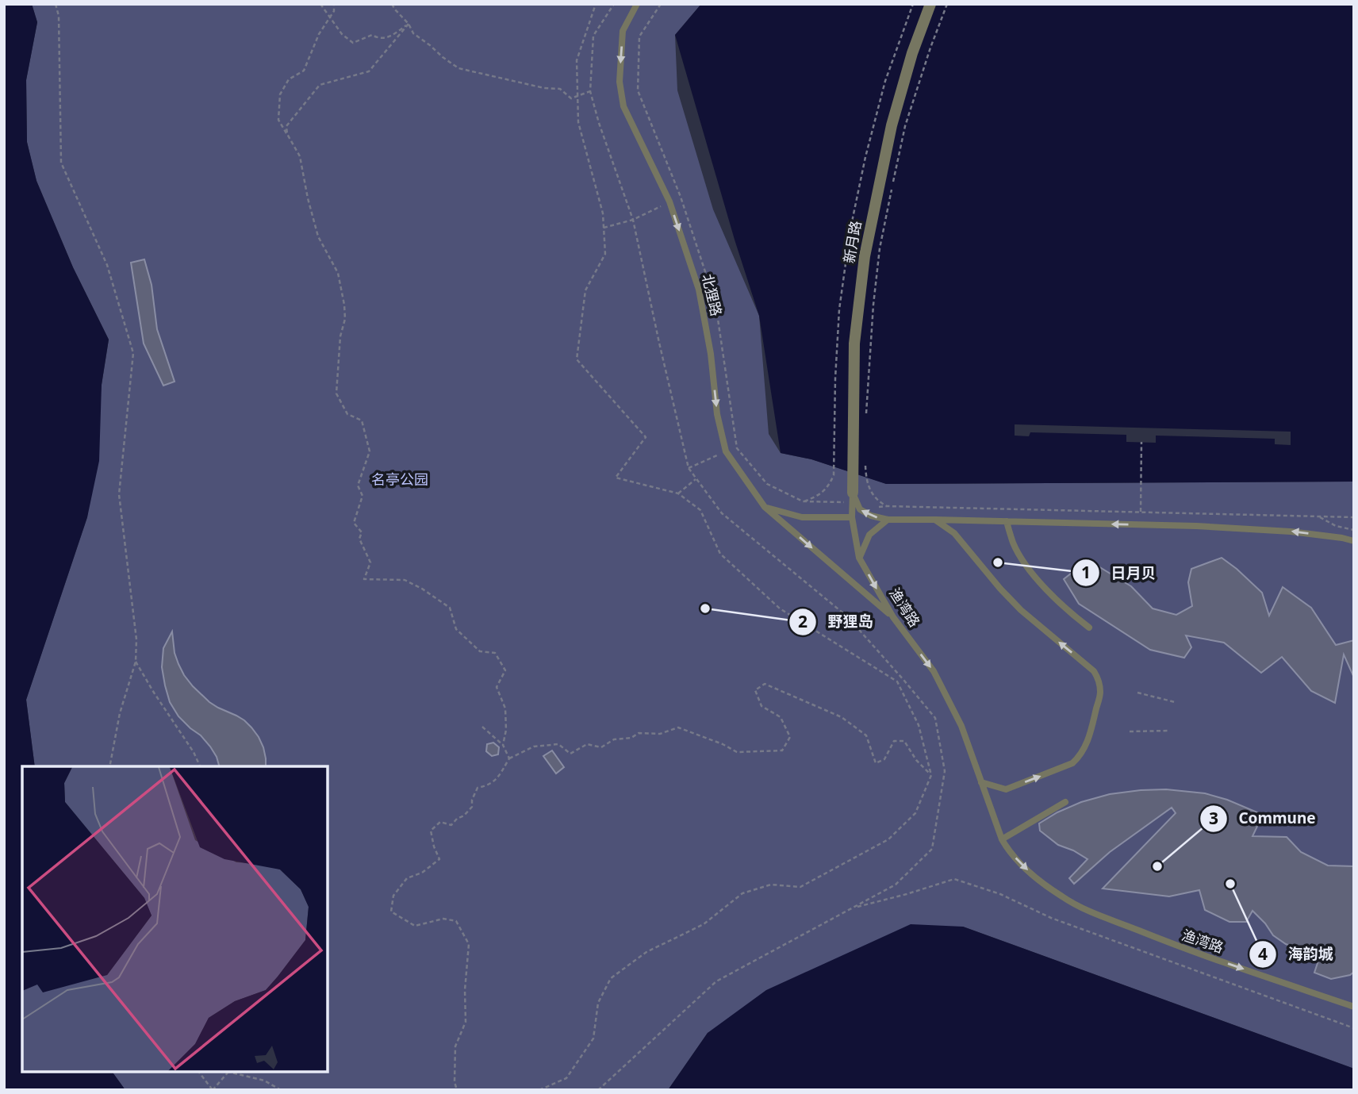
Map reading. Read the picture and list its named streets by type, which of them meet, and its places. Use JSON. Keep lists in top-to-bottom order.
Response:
{
  "streets": {
    "street": ["新月路"],
    "lane": ["北狸路", "渔湾路"]
  },
  "crossings": [
    ["新月路", "渔湾路"],
    ["北狸路", "渔湾路"]
  ],
  "one_way": ["北狸路", "渔湾路"],
  "parks": ["名亭公园"],
  "places": [
    "日月贝",
    "野狸岛",
    "Commune",
    "海韵城"
  ]
}
